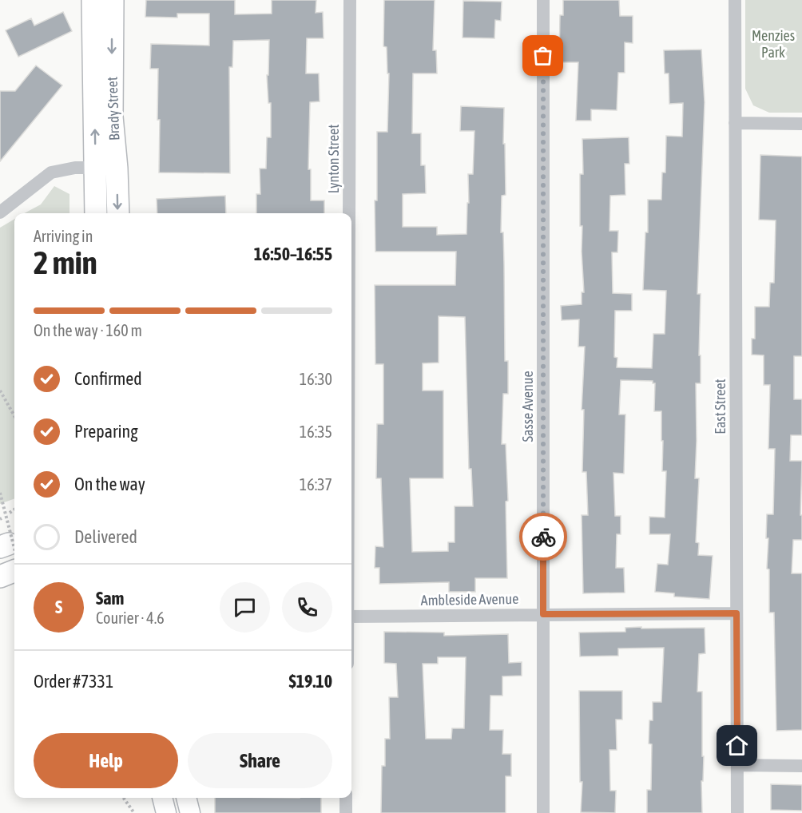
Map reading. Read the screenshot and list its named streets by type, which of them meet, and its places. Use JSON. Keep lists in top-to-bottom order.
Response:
{
  "streets": {
    "main road": ["Brady Street"],
    "street": [
      "Lynton Street",
      "Sasse Avenue",
      "East Street",
      "Ambleside Avenue"
    ]
  },
  "crossings": [
    ["Sasse Avenue", "Ambleside Avenue"],
    ["East Street", "Ambleside Avenue"]
  ],
  "parks": ["Menzies Park"],
  "page": {
    "heading": ["2 min", "Arriving in", "16:50–16:55"],
    "panel": [
      "Sam",
      "Courier · 4.6",
      "Order #7331",
      "$19.10"
    ],
    "bar": "On the way · 160 m",
    "list": [
      ["Confirmed", "16:30"],
      ["Preparing", "16:35"],
      ["On the way", "16:37"],
      "Delivered"
    ],
    "round": "S",
    "buttons": ["Help", "Share"]
  }
}
